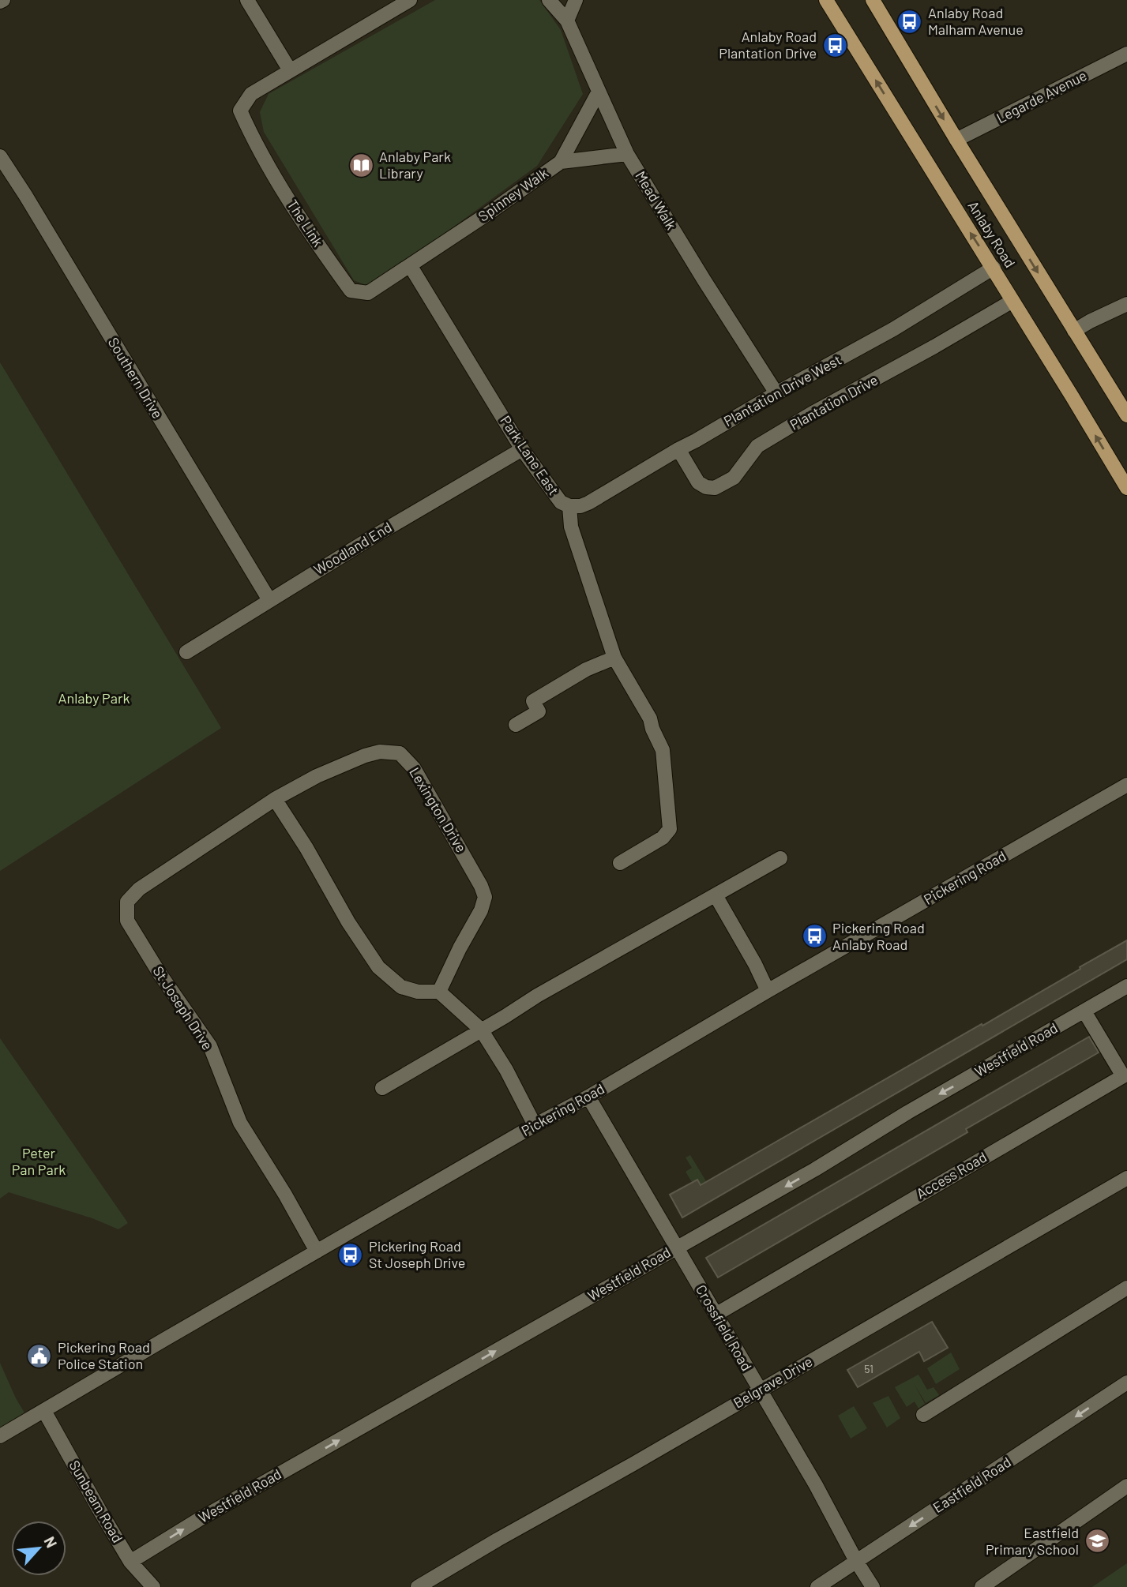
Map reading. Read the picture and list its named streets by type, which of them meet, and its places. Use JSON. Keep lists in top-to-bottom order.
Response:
{
  "streets": {
    "main road": ["Anlaby Road"],
    "street": [
      "Legarde Avenue",
      "Spinney Walk",
      "Mead Walk",
      "The Link",
      "Southern Drive",
      "Plantation Drive West",
      "Plantation Drive",
      "Park Lane East",
      "Woodland End",
      "Lexington Drive",
      "Pickering Road",
      "St Joseph Drive",
      "Westfield Road",
      "Access Road",
      "Crossfield Road",
      "Belgrave Drive",
      "Eastfield Road",
      "Sunbeam Road"
    ]
  },
  "crossings": [
    ["Legarde Avenue", "Anlaby Road"],
    ["Spinney Walk", "Mead Walk"],
    ["Spinney Walk", "The Link"],
    ["Spinney Walk", "Park Lane East"],
    ["Mead Walk", "Plantation Drive West"],
    ["The Link", "Park Lane East"],
    ["Anlaby Road", "Plantation Drive West"],
    ["Anlaby Road", "Plantation Drive"],
    ["Southern Drive", "Woodland End"],
    ["Plantation Drive West", "Plantation Drive"],
    ["Plantation Drive West", "Park Lane East"],
    ["Park Lane East", "Woodland End"],
    ["Lexington Drive", "St Joseph Drive"],
    ["Pickering Road", "St Joseph Drive"],
    ["Pickering Road", "Crossfield Road"],
    ["Pickering Road", "Sunbeam Road"],
    ["Westfield Road", "Access Road"],
    ["Westfield Road", "Crossfield Road"],
    ["Westfield Road", "Sunbeam Road"],
    ["Access Road", "Crossfield Road"],
    ["Crossfield Road", "Belgrave Drive"],
    ["Crossfield Road", "Eastfield Road"]
  ],
  "parks": ["Anlaby Park", "Peter Pan Park"],
  "places": {
    "bus stop": [
      "Anlaby Road Malham Avenue",
      "Anlaby Road Plantation Drive",
      "Pickering Road Anlaby Road",
      "Pickering Road St Joseph Drive"
    ],
    "library": ["Anlaby Park Library"],
    "public building": ["Pickering Road Police Station"],
    "school or university": ["Eastfield Primary School"]
  },
  "house_numbers": ["51"],
  "north": "top right"
}
